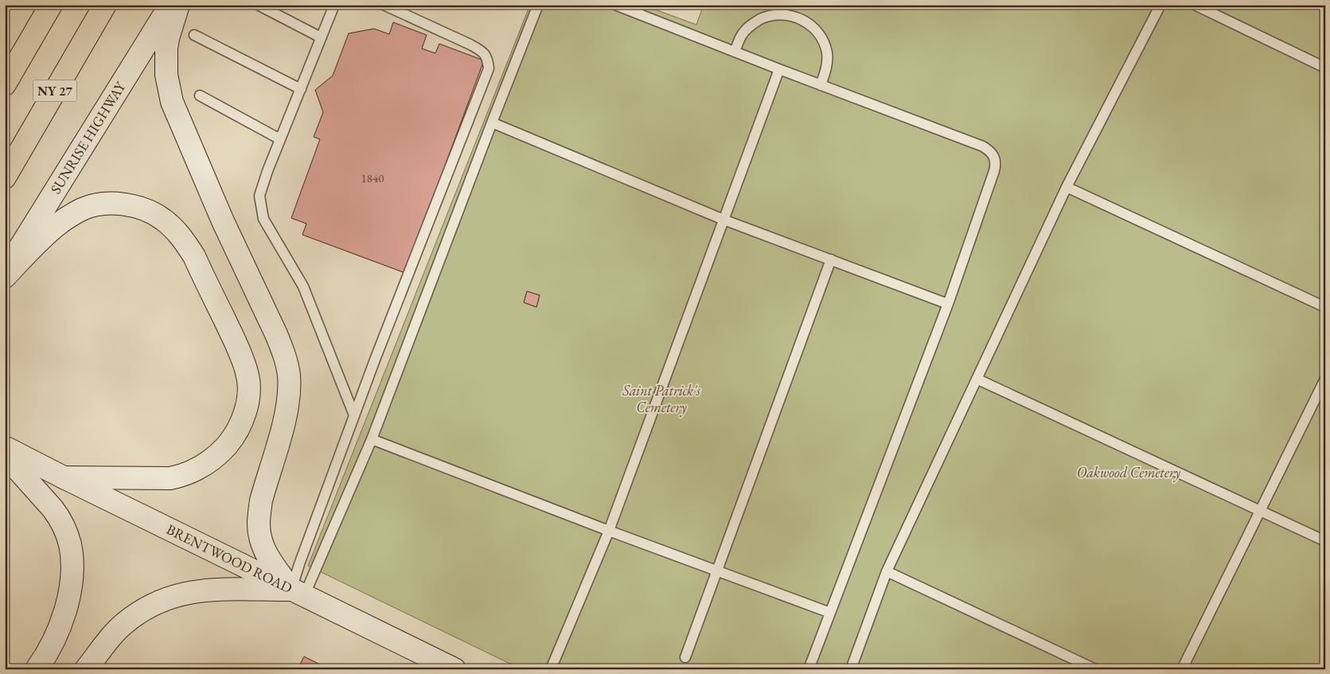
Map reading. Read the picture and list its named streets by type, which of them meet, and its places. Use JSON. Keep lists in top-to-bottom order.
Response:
{
  "streets": {
    "highway": ["NY 27"],
    "main road": ["SUNRISE HIGHWAY", "BRENTWOOD ROAD"]
  },
  "parks": ["Saint Patrick's Cemetery", "Oakwood Cemetery"],
  "house_numbers": ["1840"]
}
